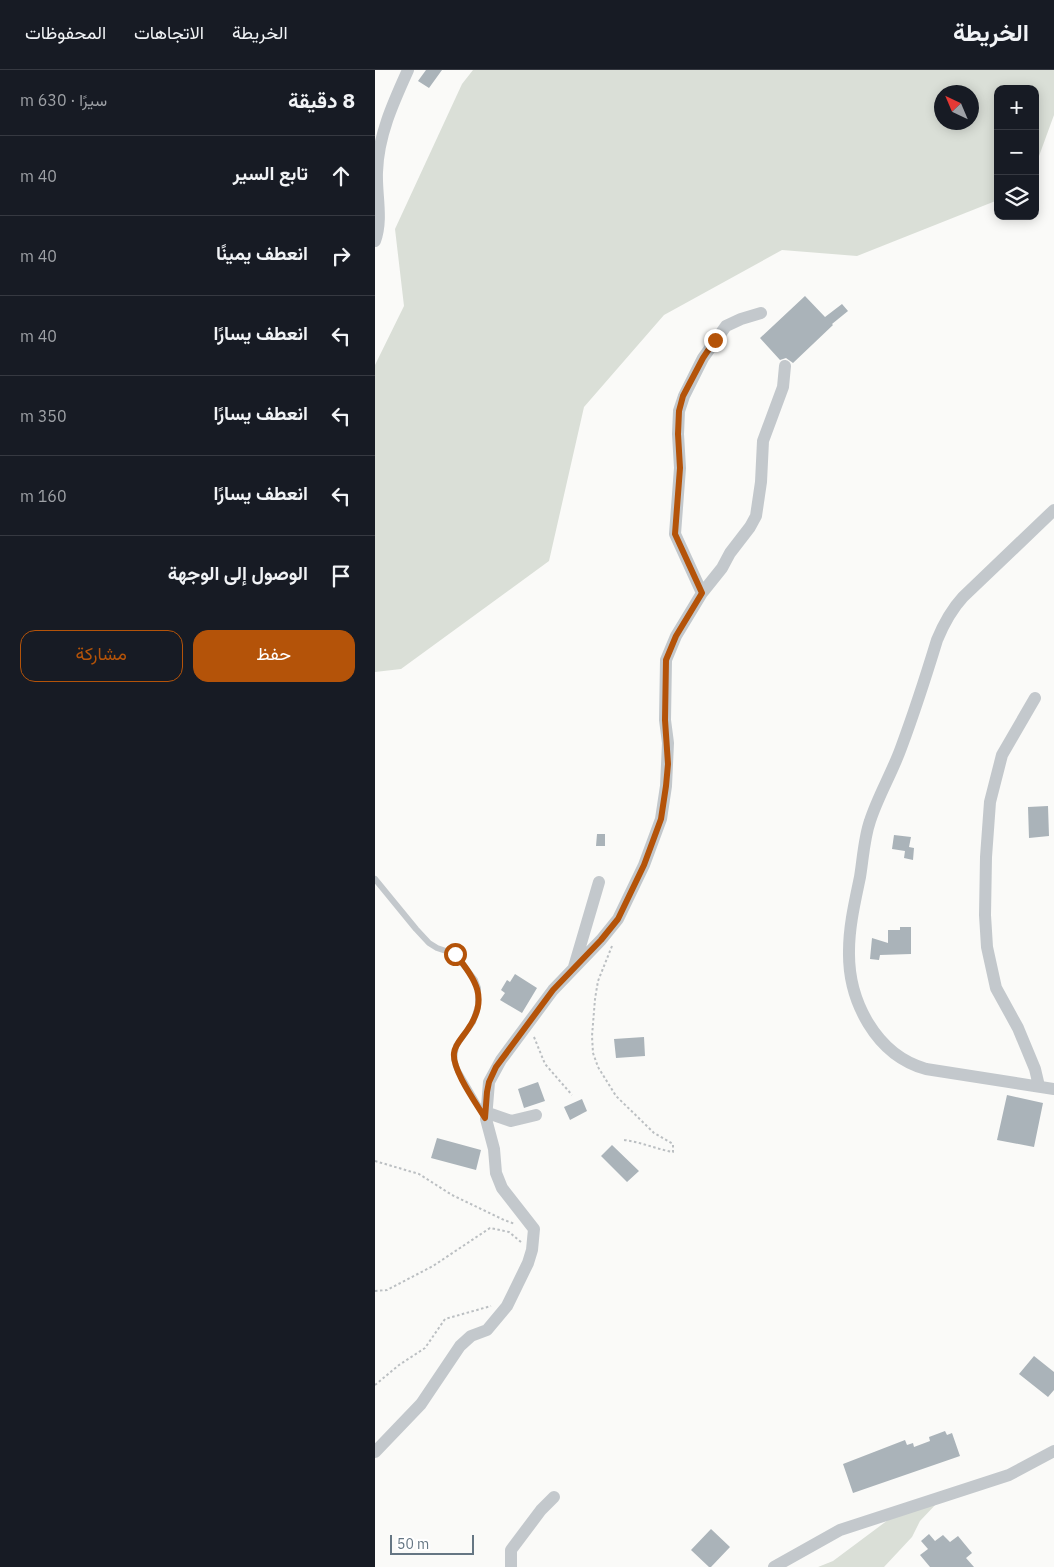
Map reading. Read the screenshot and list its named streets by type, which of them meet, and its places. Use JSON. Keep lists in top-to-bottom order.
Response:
{
  "scale_bar": "50 m",
  "north": "top left",
  "page": {
    "header": "الخريطة",
    "nav": ["الخريطة", "الاتجاهات", "المحفوظات"],
    "heading": ["8 دقيقة", "سيرًا · 630 m"],
    "map_buttons": ["+", "−"],
    "list": [
      ["تابع السير", "40 m"],
      ["انعطف يمينًا", "40 m"],
      ["انعطف يسارًا", "40 m"],
      ["انعطف يسارًا", "350 m"],
      ["انعطف يسارًا", "160 m"],
      "الوصول إلى الوجهة"
    ],
    "buttons": ["حفظ", "مشاركة"],
    "scale": "50 m"
  }
}
